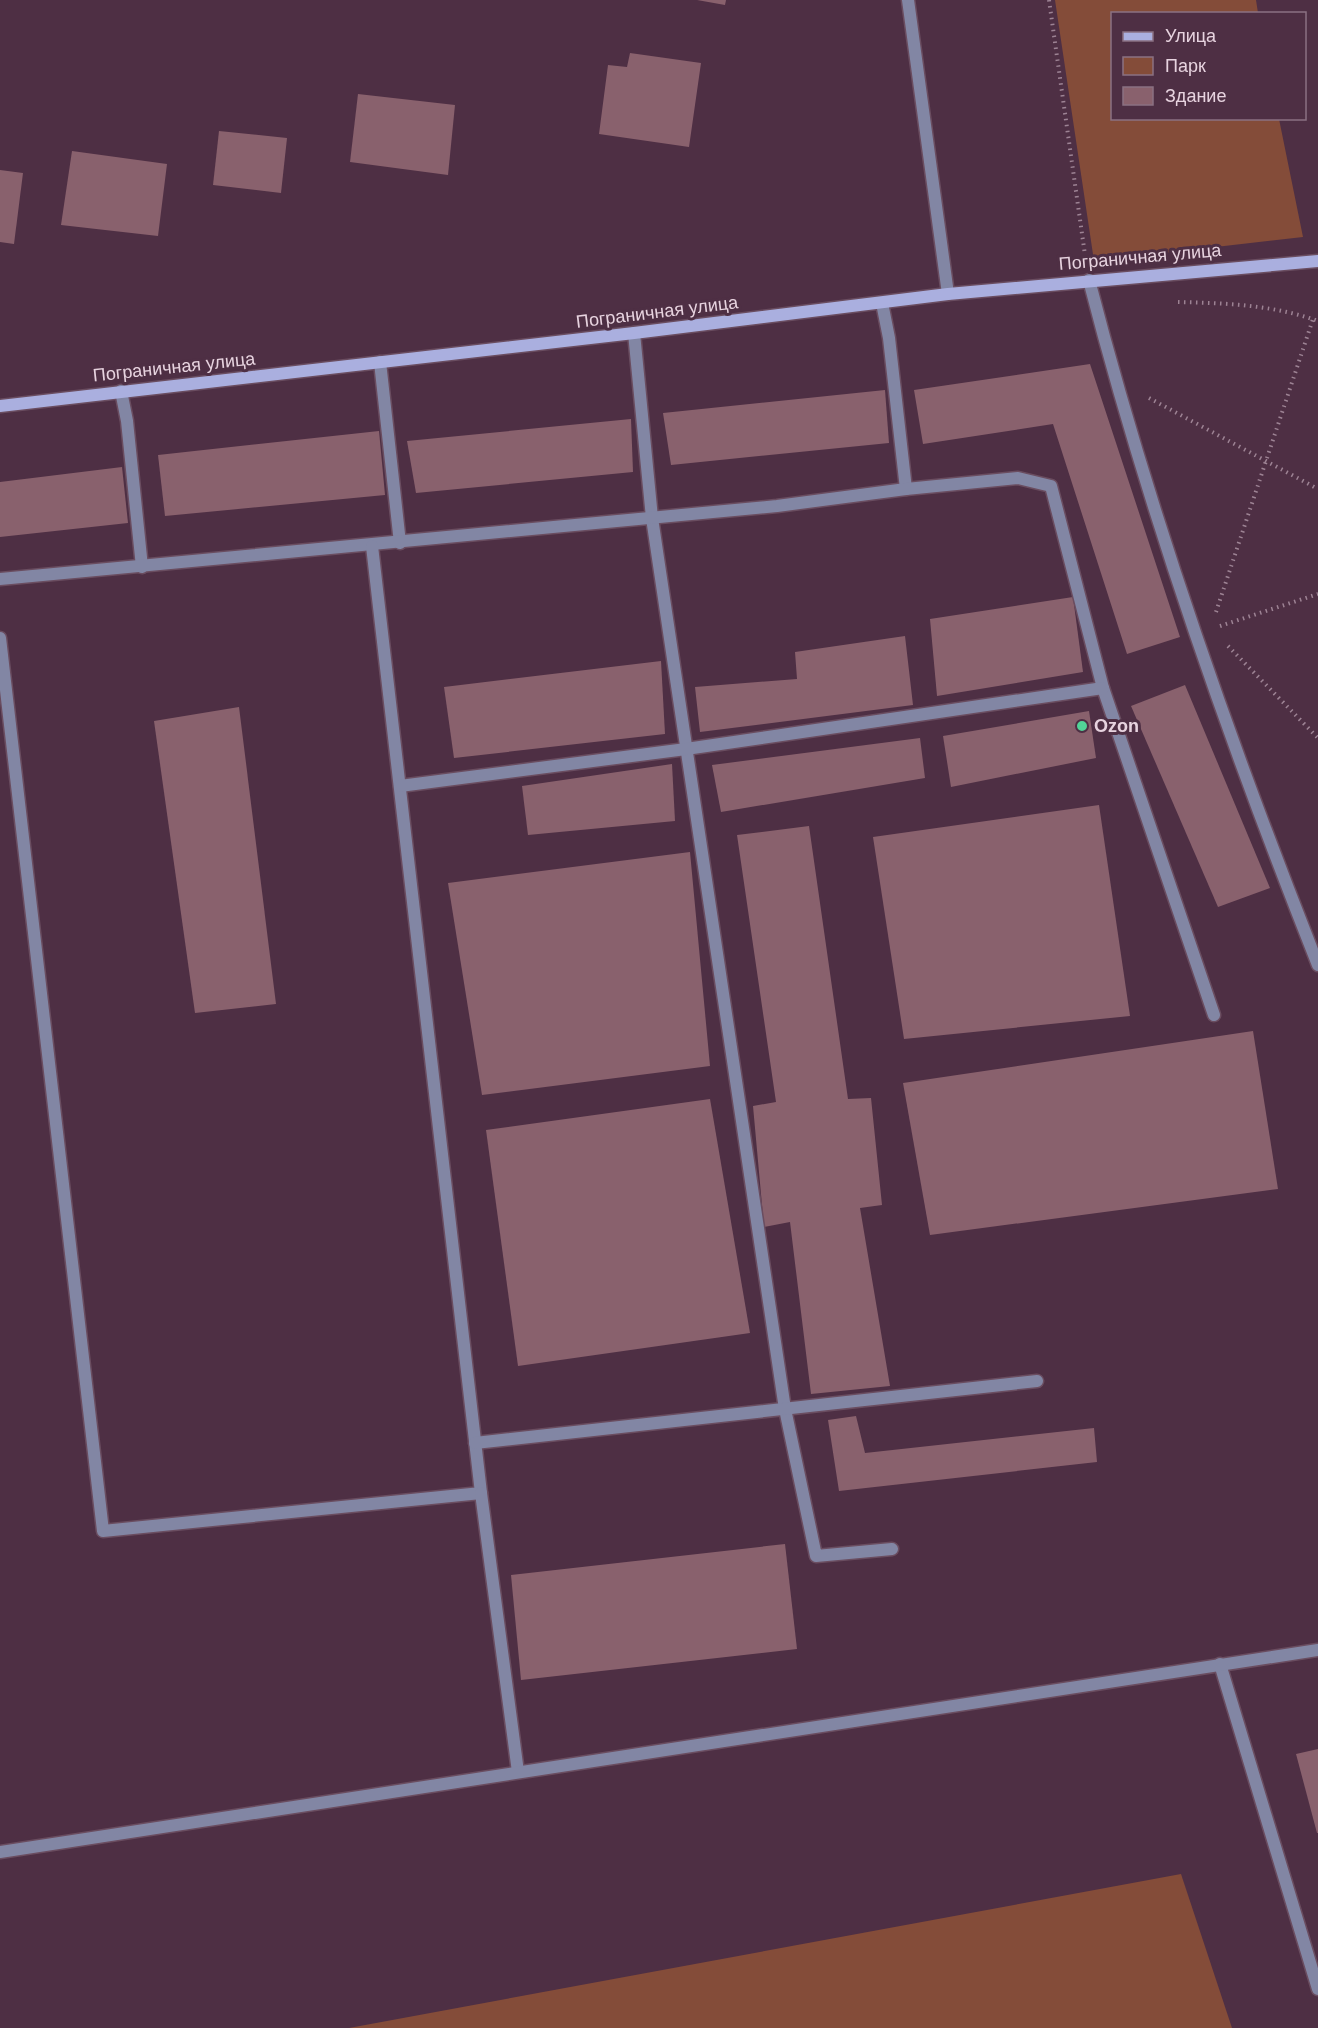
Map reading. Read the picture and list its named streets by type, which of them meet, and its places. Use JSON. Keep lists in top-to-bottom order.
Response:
{
  "streets": {
    "street": ["Пограничная улица"]
  },
  "places": ["Ozon"],
  "legend": ["Улица", "Парк", "Здание"]
}
